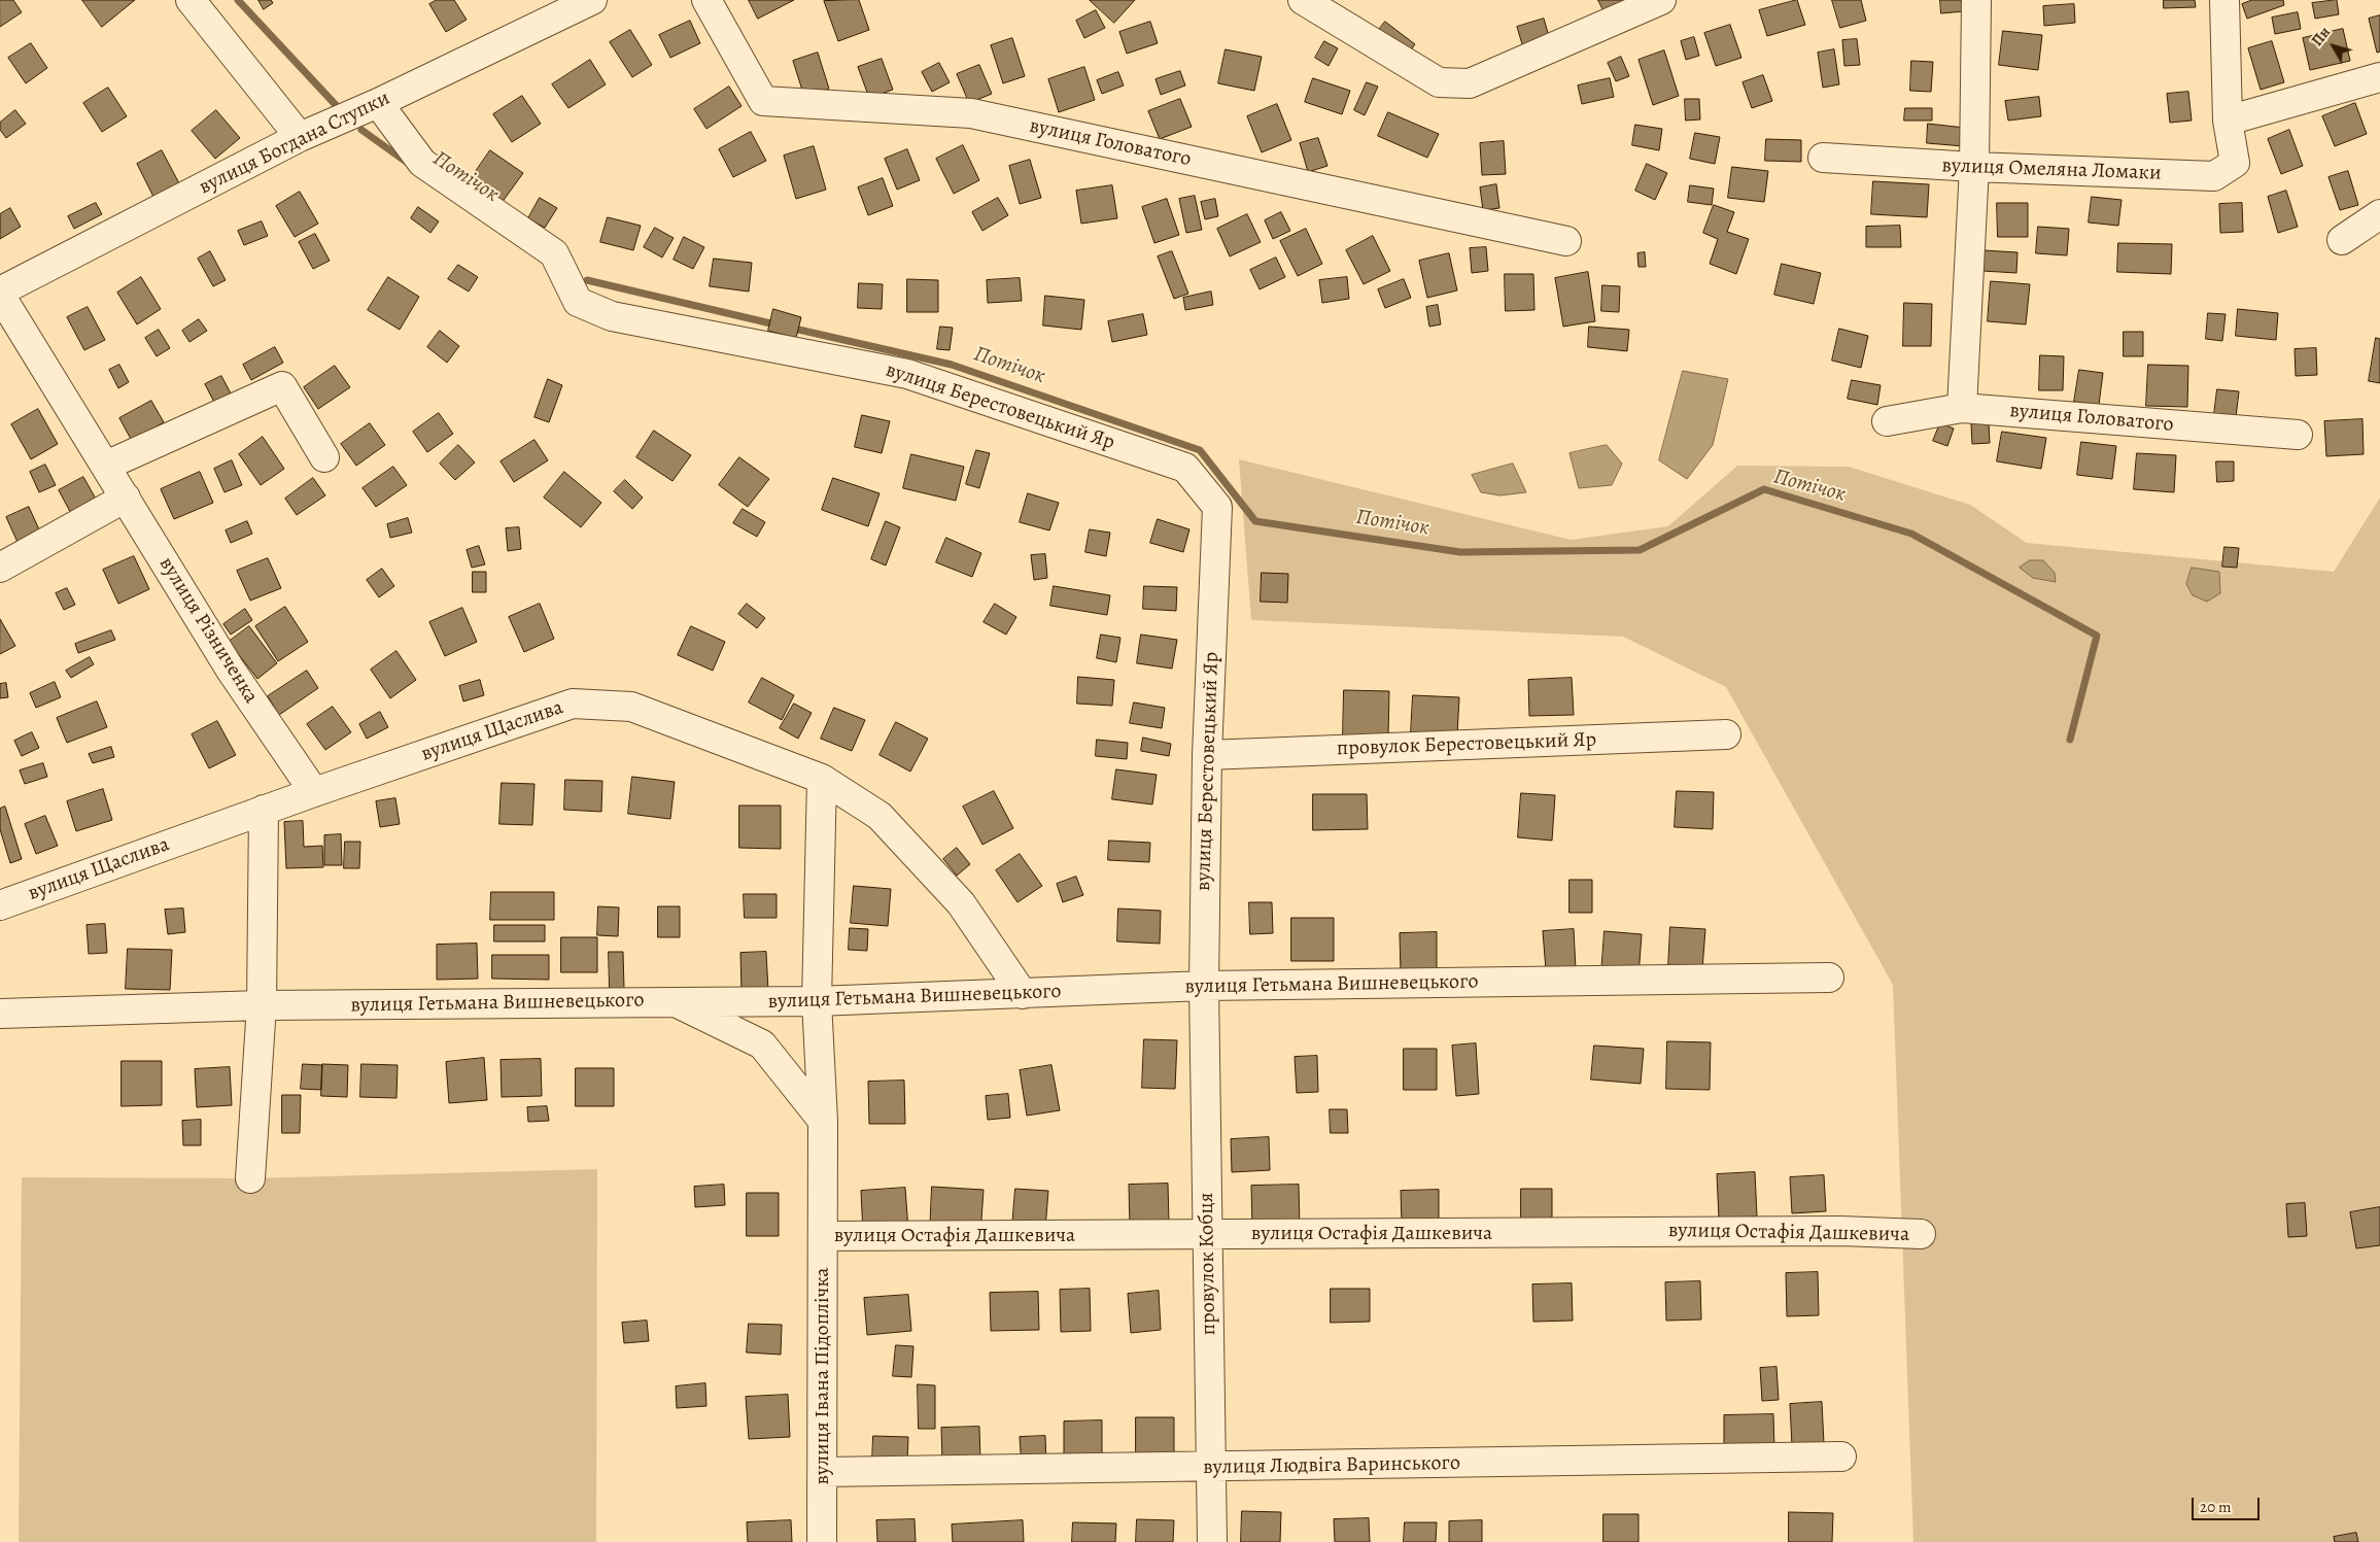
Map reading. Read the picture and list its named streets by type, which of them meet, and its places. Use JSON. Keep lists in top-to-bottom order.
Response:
{
  "streets": {
    "street": [
      "вулиця Богдана Ступки",
      "вулиця Головатого",
      "вулиця Омеляна Ломаки",
      "вулиця Берестовецький Яр",
      "вулиця Різниченка",
      "вулиця Щаслива",
      "провулок Берестовецький Яр",
      "вулиця Гетьмана Вишневецького",
      "вулиця Остафія Дашкевича",
      "провулок Кобця",
      "вулиця Івана Підоплічка",
      "вулиця Людвіга Варинського"
    ]
  },
  "crossings": [
    ["вулиця Богдана Ступки", "вулиця Берестовецький Яр"],
    ["вулиця Богдана Ступки", "вулиця Різниченка"],
    ["вулиця Берестовецький Яр", "провулок Берестовецький Яр"],
    ["вулиця Берестовецький Яр", "вулиця Гетьмана Вишневецького"],
    ["вулиця Берестовецький Яр", "провулок Кобця"],
    ["вулиця Різниченка", "вулиця Щаслива"],
    ["вулиця Щаслива", "вулиця Гетьмана Вишневецького"],
    ["вулиця Щаслива", "вулиця Івана Підоплічка"],
    ["вулиця Гетьмана Вишневецького", "провулок Кобця"],
    ["вулиця Гетьмана Вишневецького", "вулиця Івана Підоплічка"],
    ["вулиця Остафія Дашкевича", "провулок Кобця"],
    ["вулиця Остафія Дашкевича", "вулиця Івана Підоплічка"],
    ["провулок Кобця", "вулиця Людвіга Варинського"],
    ["вулиця Івана Підоплічка", "вулиця Людвіга Варинського"]
  ],
  "water": ["Потічок"],
  "scale_bar": "20 m",
  "north": "top left"
}
